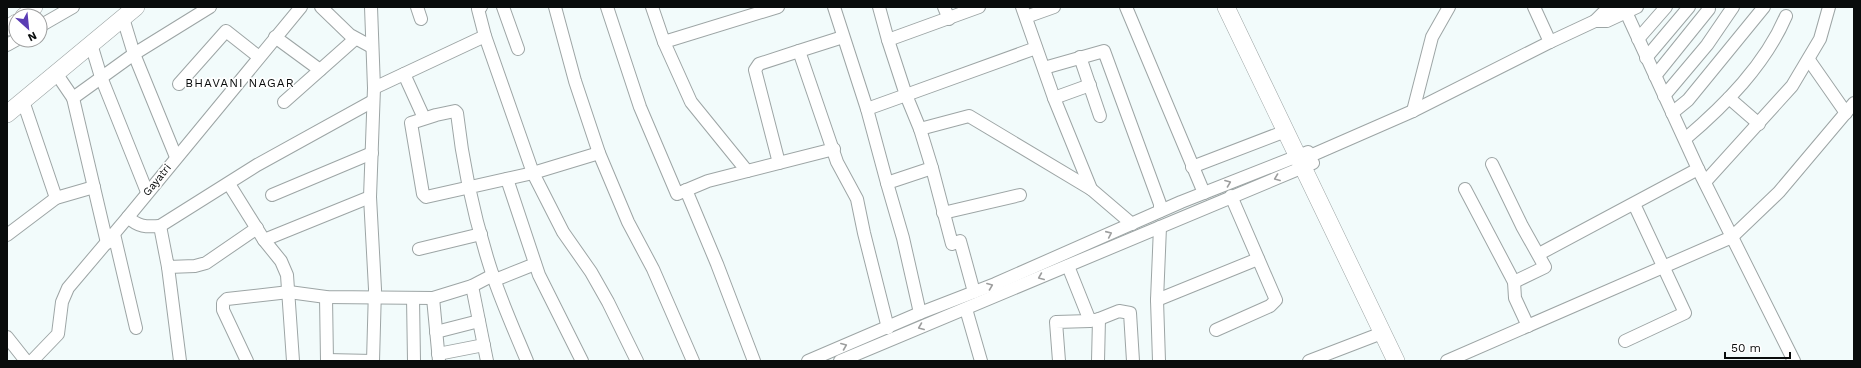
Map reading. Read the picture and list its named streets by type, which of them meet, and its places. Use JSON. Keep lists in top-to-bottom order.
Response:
{
  "streets": {
    "street": ["Gayatri"]
  },
  "districts": ["BHAVANI NAGAR"],
  "scale_bar": "50 m",
  "north": "bottom right"
}
